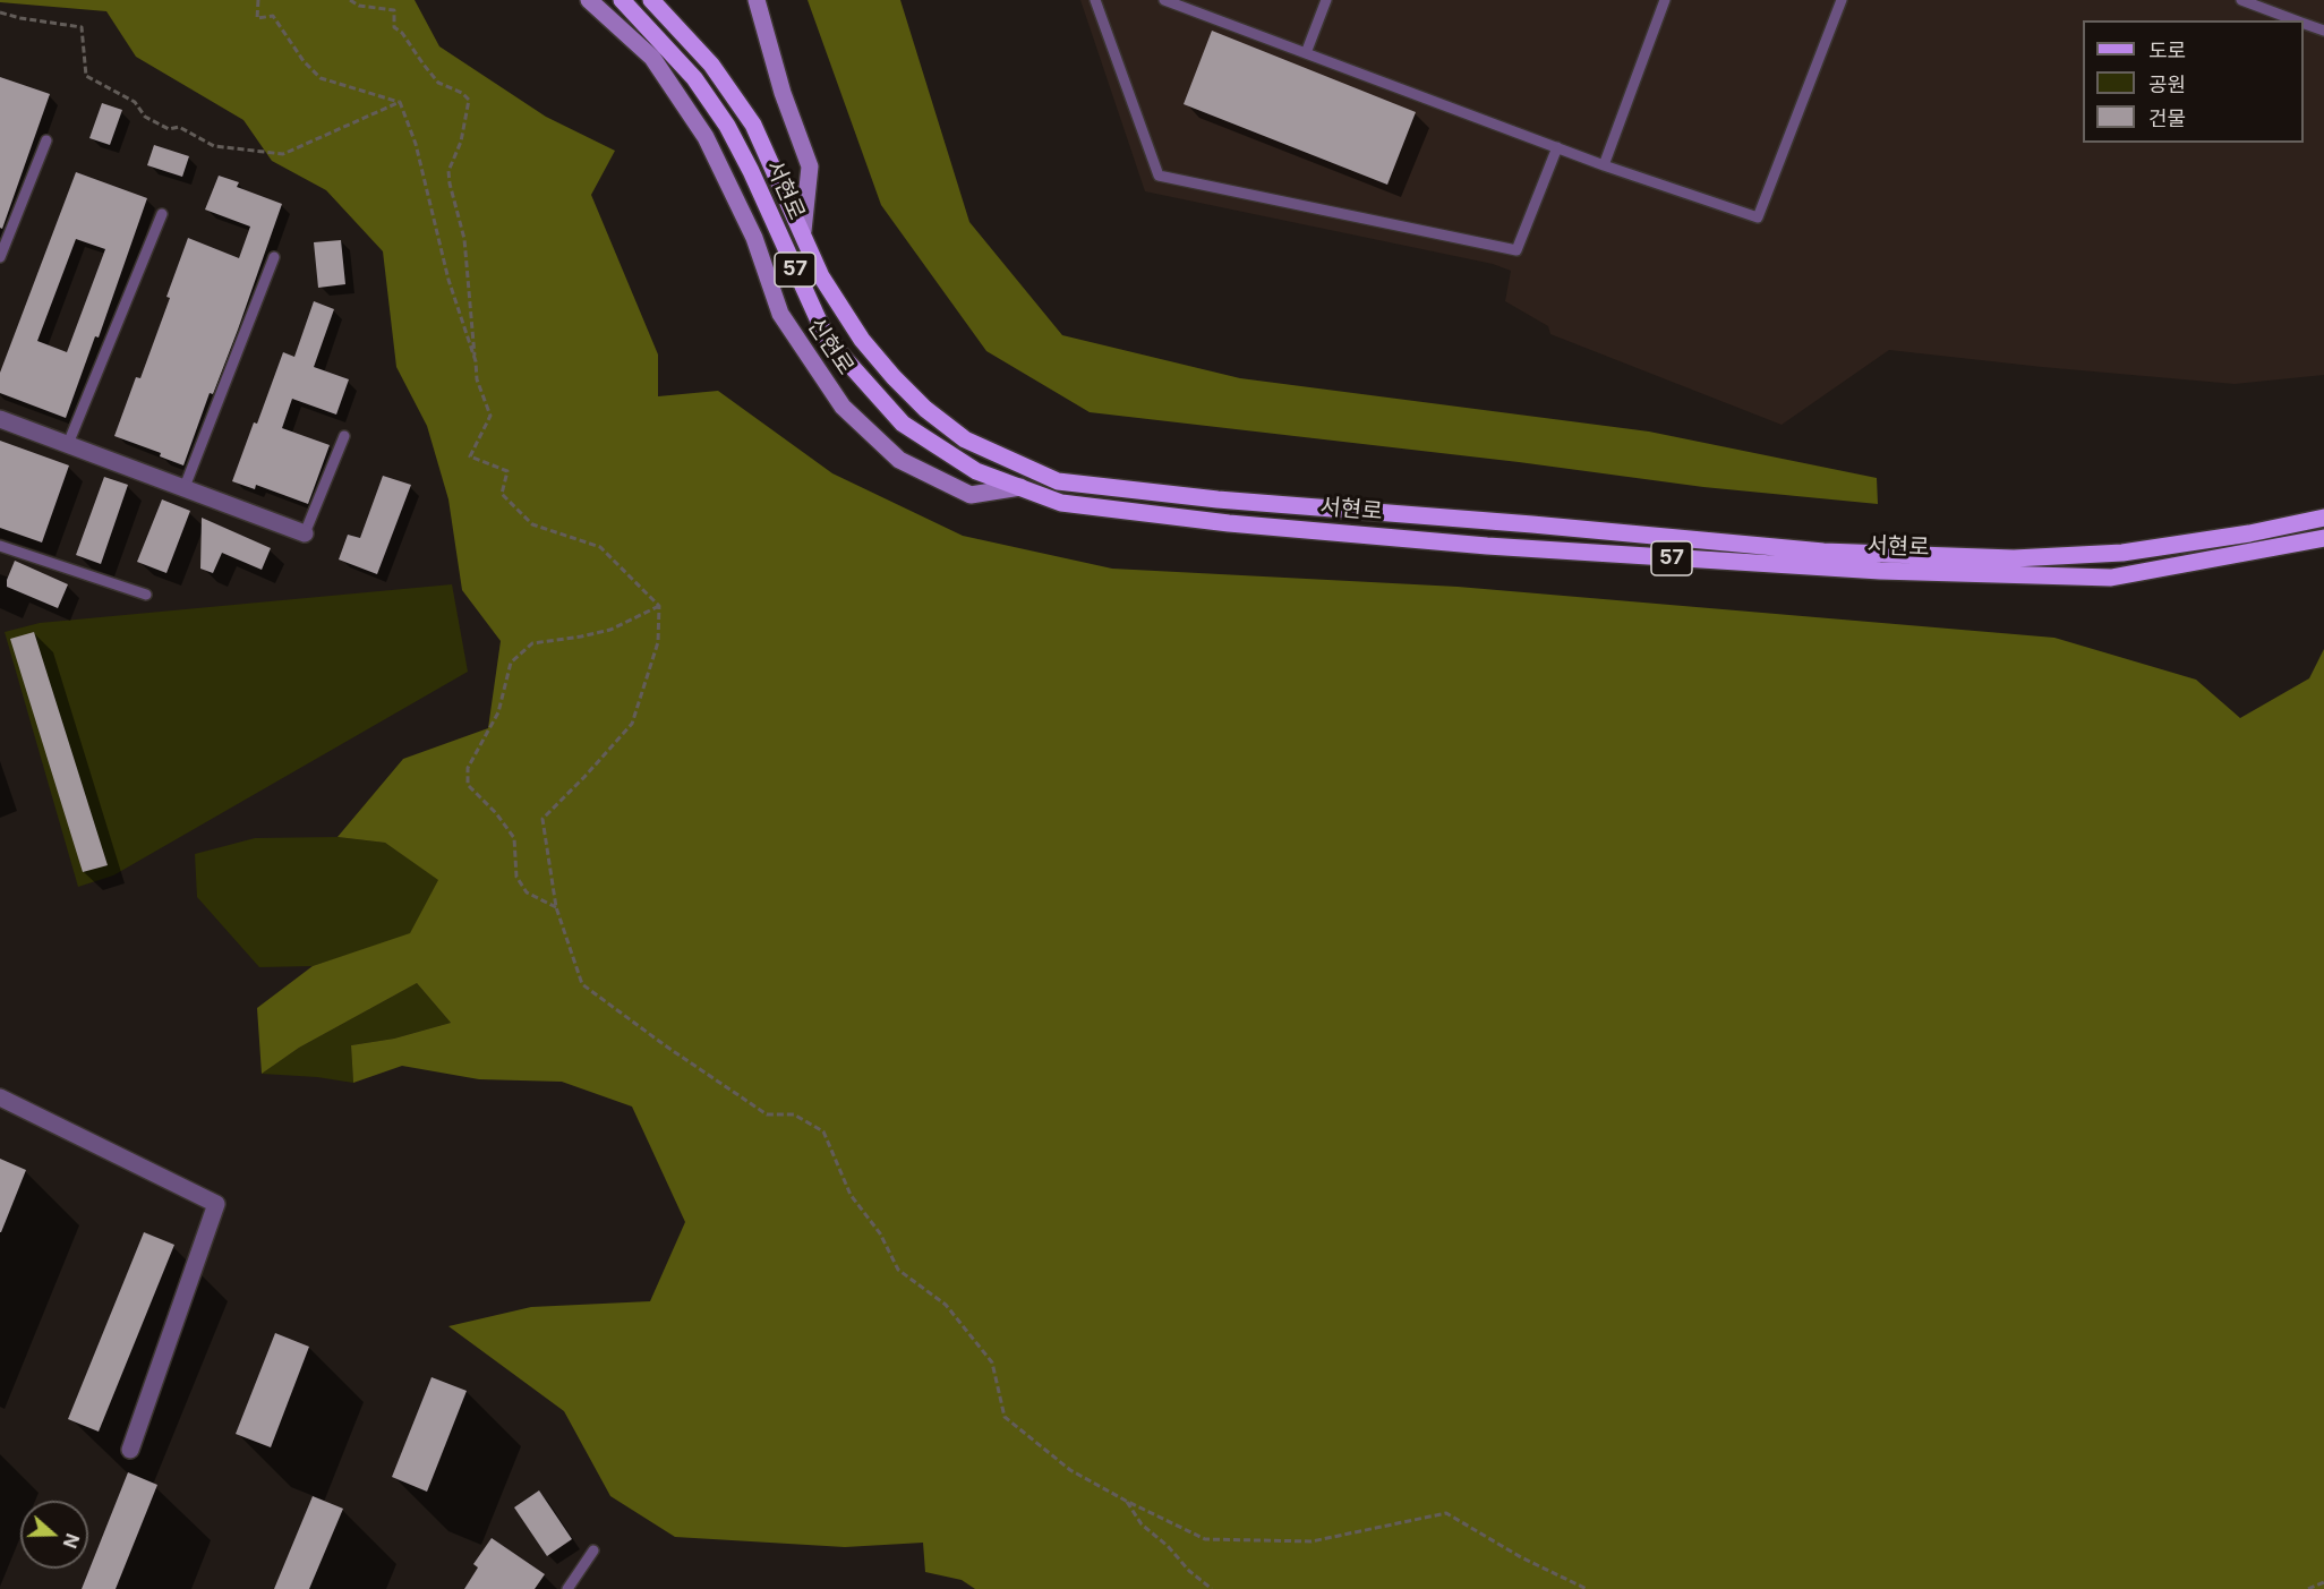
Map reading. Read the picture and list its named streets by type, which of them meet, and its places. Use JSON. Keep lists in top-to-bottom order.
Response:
{
  "streets": {
    "main road": ["서현로", "57", "신현로"]
  },
  "crossings": [
    ["서현로", "신현로"]
  ],
  "legend": ["도로", "공원", "건물"],
  "north": "right"
}
